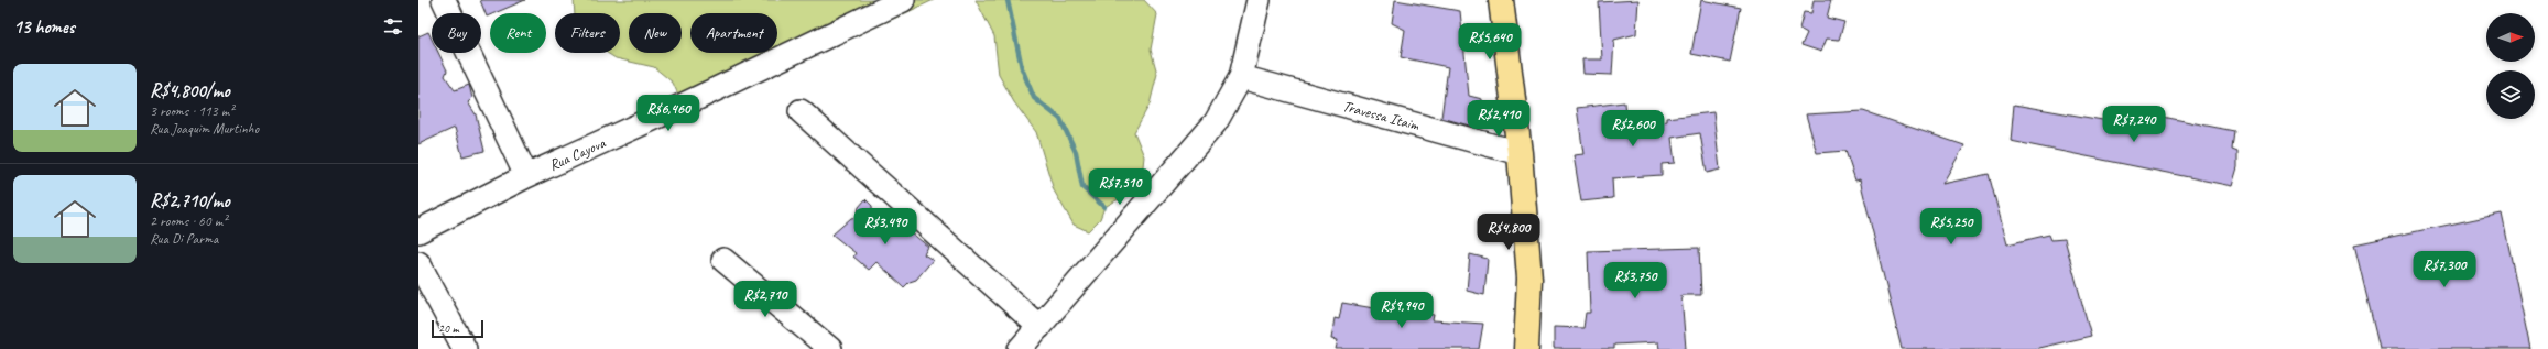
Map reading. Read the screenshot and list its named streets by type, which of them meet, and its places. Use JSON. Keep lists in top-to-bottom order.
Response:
{
  "streets": {
    "street": ["Travessa Itaim", "Rua Cayova"]
  },
  "scale_bar": "20 m",
  "north": "right",
  "page": {
    "heading": "13 homes",
    "chip": [
      "Buy",
      "Rent",
      "Filters",
      "New",
      "Apartment"
    ],
    "price": [
      "R$5,640",
      "R$6,460",
      "R$2,410",
      "R$7,240",
      "R$2,600",
      "R$7,510",
      "R$3,490",
      "R$5,250",
      "R$4,800",
      "R$7,300",
      "R$3,750",
      "R$2,710",
      "R$9,940"
    ],
    "list": [
      {
        "name": "R$4,800/mo",
        "note": "3 rooms · 113 m² · Rua Joaquim Murtinho"
      },
      {
        "name": "R$2,710/mo",
        "note": "2 rooms · 60 m² · Rua Di Parma"
      }
    ],
    "scale": "20 m"
  }
}
